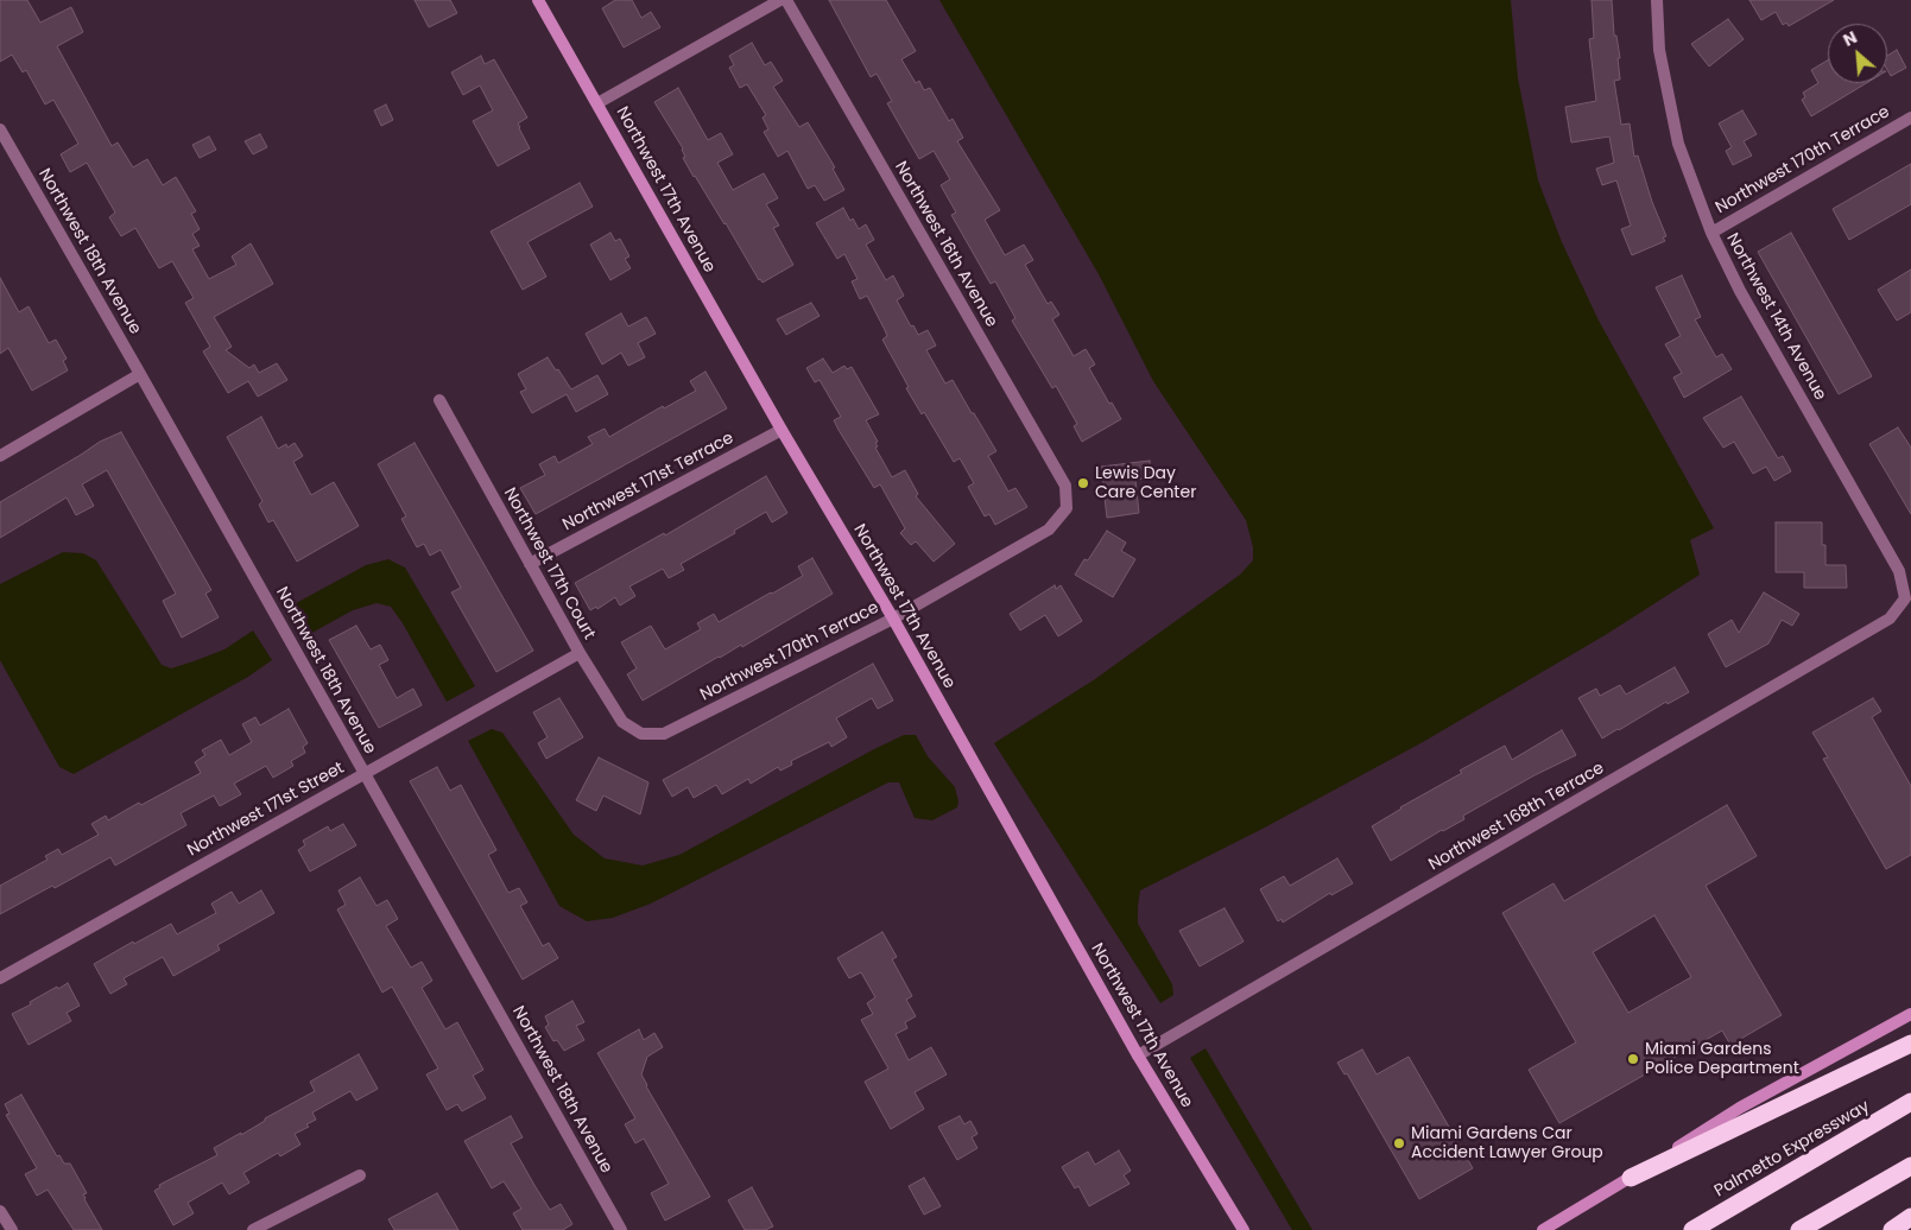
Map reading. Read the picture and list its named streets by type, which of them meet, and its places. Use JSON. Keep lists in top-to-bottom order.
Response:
{
  "streets": {
    "highway": ["Palmetto Expressway"],
    "street": [
      "Northwest 170th Terrace",
      "Northwest 17th Avenue",
      "Northwest 16th Avenue",
      "Northwest 18th Avenue",
      "Northwest 14th Avenue",
      "Northwest 171st Terrace",
      "Northwest 17th Court",
      "Northwest 171st Street",
      "Northwest 168th Terrace"
    ]
  },
  "crossings": [
    ["Northwest 170th Terrace", "Northwest 17th Avenue"],
    ["Northwest 170th Terrace", "Northwest 16th Avenue"],
    ["Northwest 170th Terrace", "Northwest 14th Avenue"],
    ["Northwest 170th Terrace", "Northwest 17th Court"],
    ["Northwest 17th Avenue", "Northwest 171st Terrace"],
    ["Northwest 17th Avenue", "Northwest 168th Terrace"],
    ["Northwest 18th Avenue", "Northwest 171st Street"],
    ["Northwest 14th Avenue", "Northwest 168th Terrace"],
    ["Northwest 171st Terrace", "Northwest 17th Court"],
    ["Northwest 17th Court", "Northwest 171st Street"]
  ],
  "places": ["Lewis Day Care Center", "Miami Gardens Police Department", "Miami Gardens Car Accident Lawyer Group"],
  "north": "top left"
}
